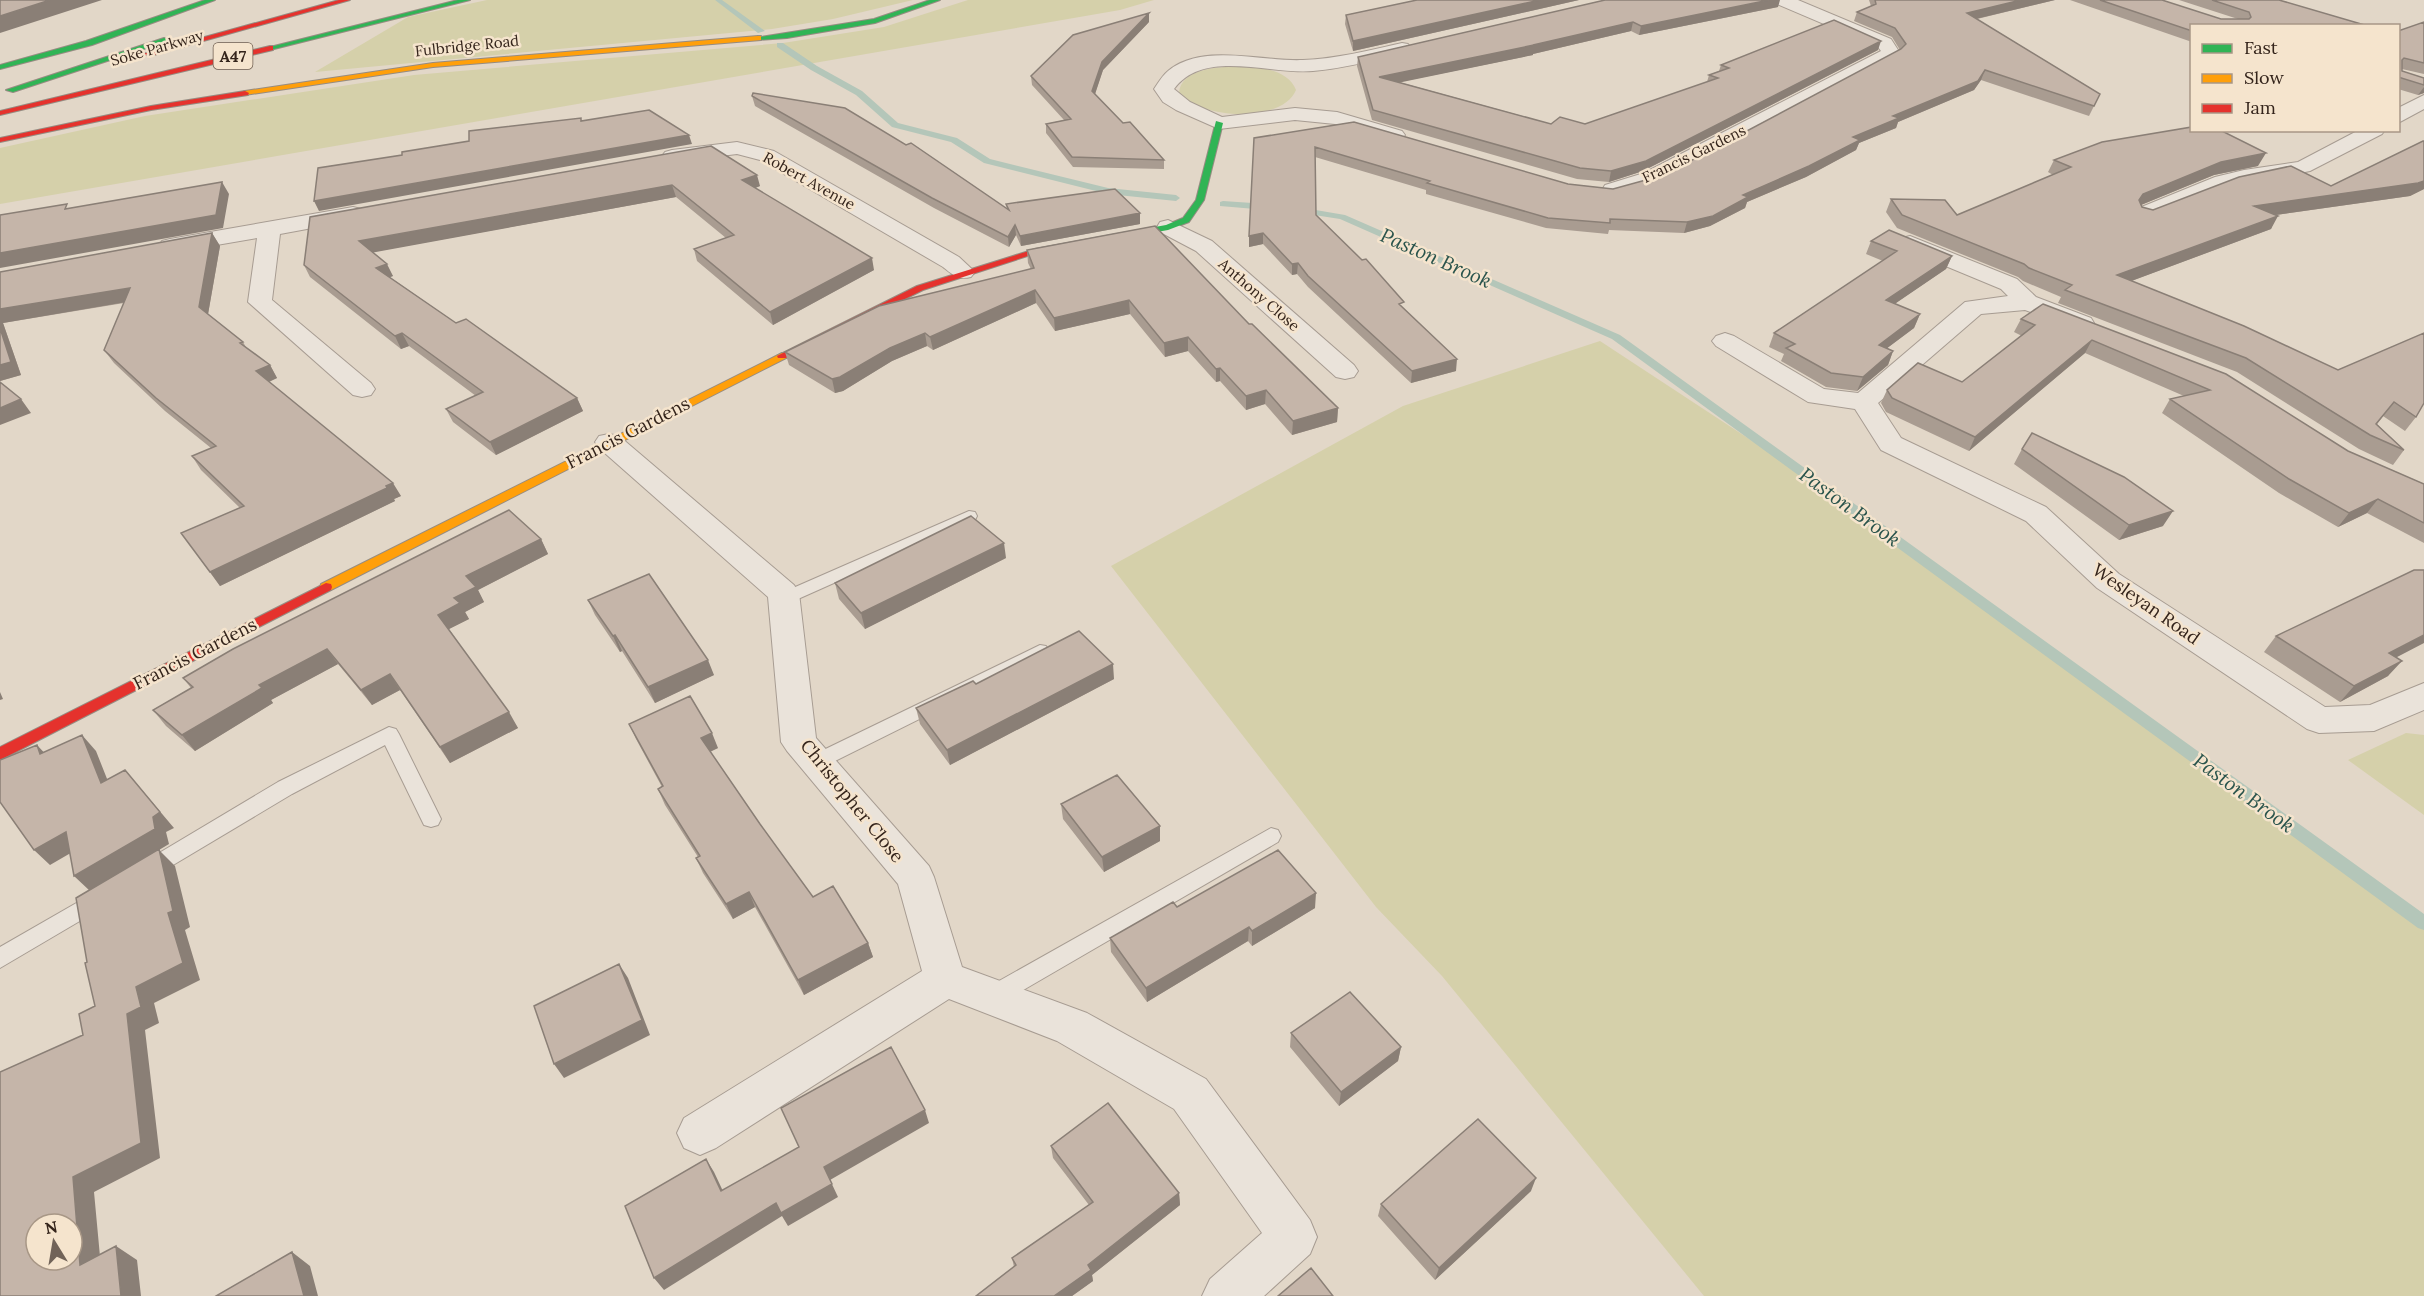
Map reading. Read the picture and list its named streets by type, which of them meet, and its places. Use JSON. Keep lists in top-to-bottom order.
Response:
{
  "streets": {
    "main road": [
      "Fulbridge Road",
      "Soke Parkway",
      "A47",
      "Francis Gardens"
    ],
    "street": [
      "Robert Avenue",
      "Anthony Close",
      "Wesleyan Road",
      "Christopher Close"
    ]
  },
  "crossings": [
    ["Soke Parkway", "A47"],
    ["Francis Gardens", "Robert Avenue"],
    ["Francis Gardens", "Anthony Close"]
  ],
  "water": ["Paston Brook"],
  "legend": ["Fast", "Slow", "Jam"],
  "north": "top"
}
